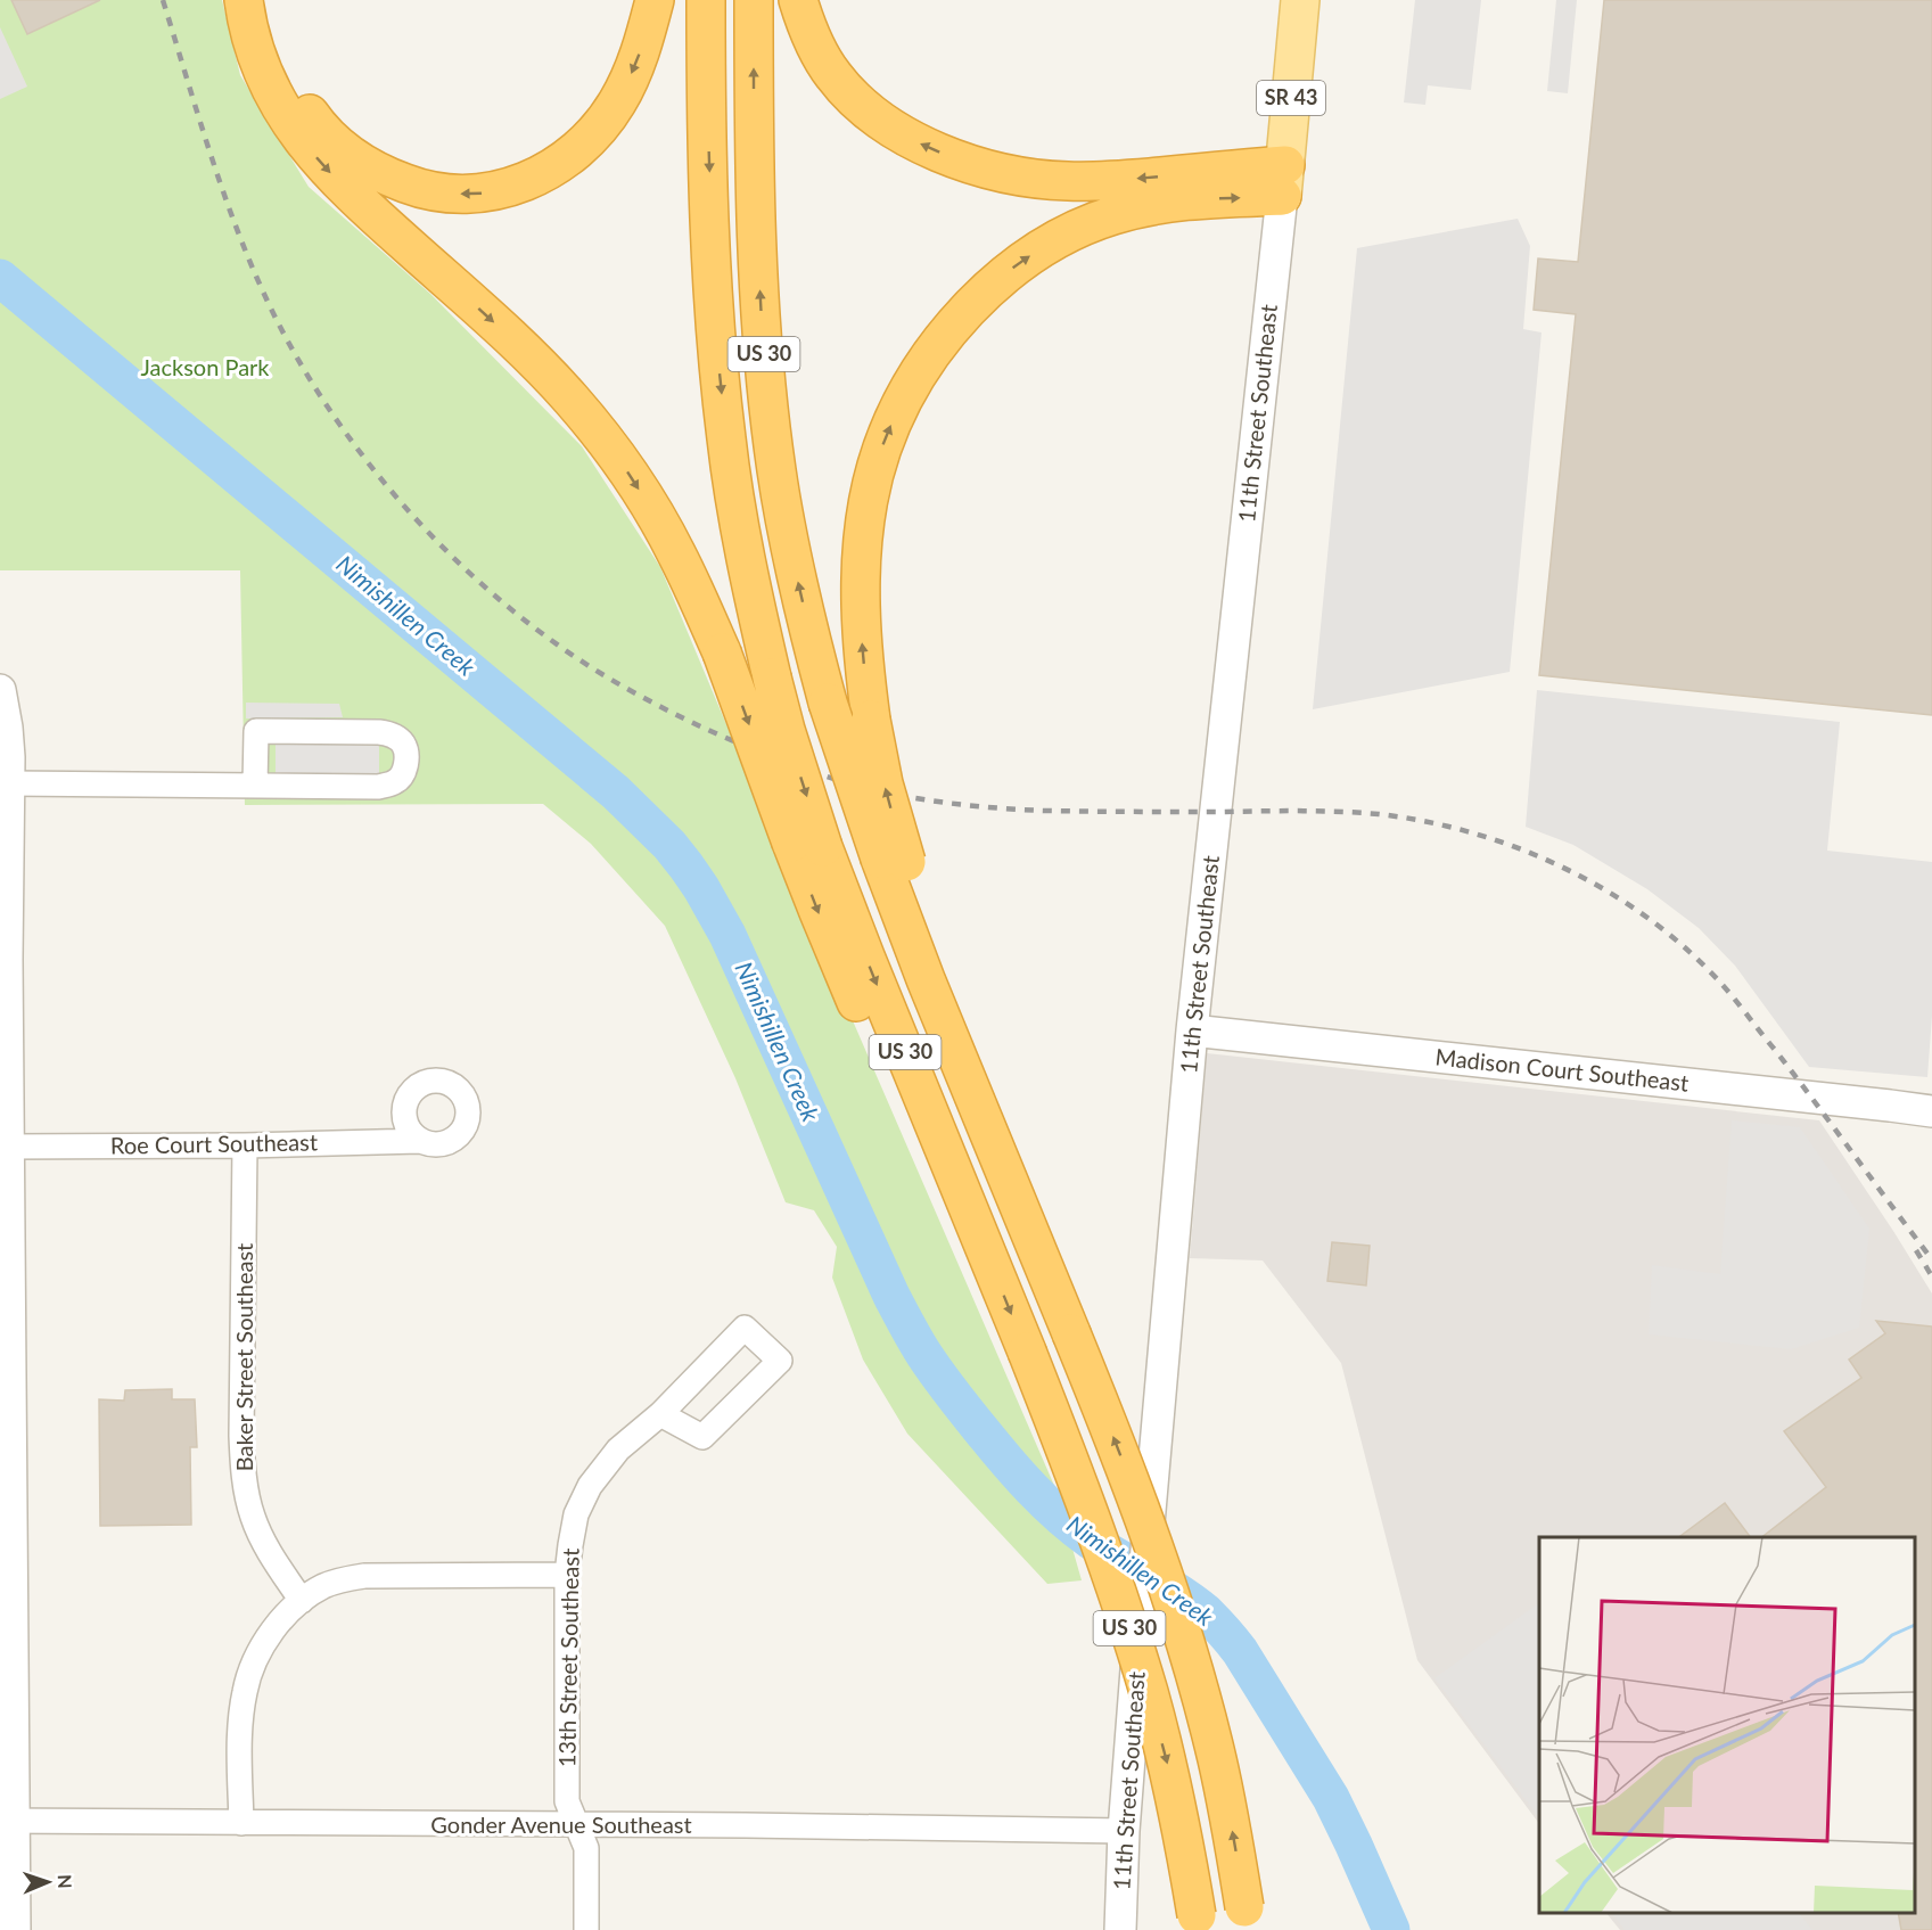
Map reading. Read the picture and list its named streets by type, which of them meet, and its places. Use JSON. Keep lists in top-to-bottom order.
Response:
{
  "streets": {
    "highway": ["US 30"],
    "main road": ["SR 43", "11th Street Southeast"],
    "street": [
      "Madison Court Southeast",
      "Roe Court Southeast",
      "Baker Street Southeast",
      "13th Street Southeast",
      "Gonder Avenue Southeast"
    ]
  },
  "crossings": [
    ["11th Street Southeast", "Madison Court Southeast"],
    ["11th Street Southeast", "Gonder Avenue Southeast"],
    ["Roe Court Southeast", "Baker Street Southeast"],
    ["13th Street Southeast", "Gonder Avenue Southeast"]
  ],
  "water": ["Nimishillen Creek"],
  "parks": ["Jackson Park"],
  "north": "right"
}
